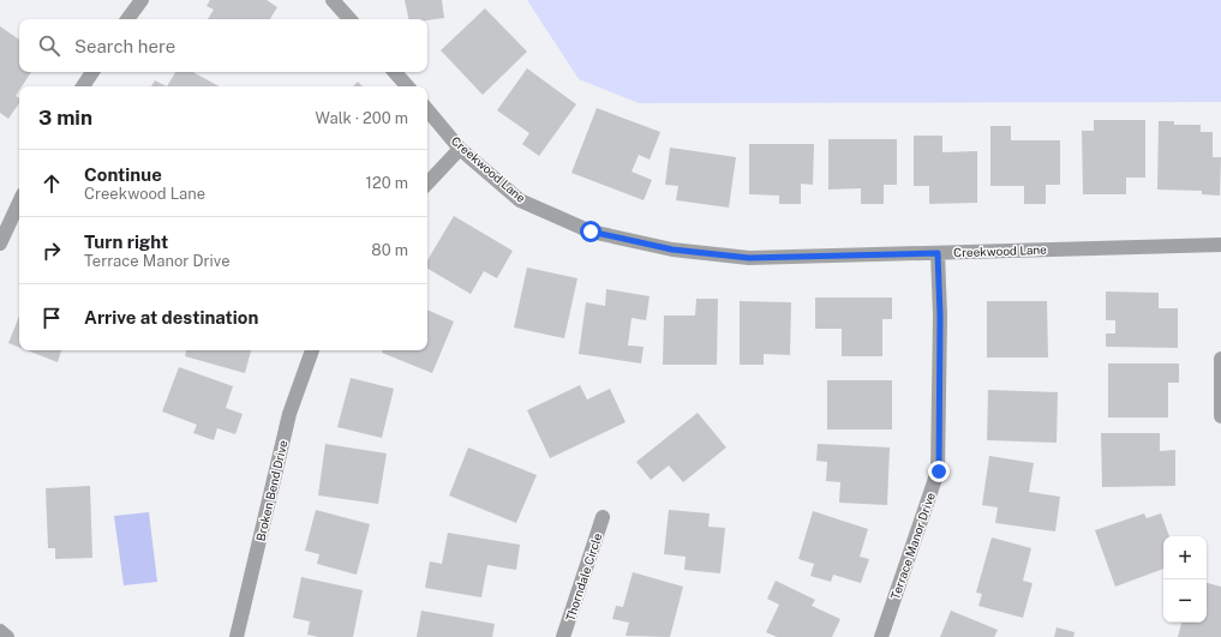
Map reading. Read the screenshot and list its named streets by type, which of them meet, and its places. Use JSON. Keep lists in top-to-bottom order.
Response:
{
  "streets": {
    "street": [
      "Creekwood Lane",
      "Broken Bend Drive",
      "Terrace Manor Drive",
      "Thorndale Circle"
    ]
  },
  "crossings": [
    ["Creekwood Lane", "Terrace Manor Drive"]
  ],
  "page": {
    "search": "Search here",
    "heading": ["3 min", "Walk · 200 m"],
    "list": [
      ["Continue", "Creekwood Lane", "120 m"],
      ["Turn right", "Terrace Manor Drive", "80 m"],
      "Arrive at destination"
    ],
    "map_buttons": ["+", "−"]
  }
}
